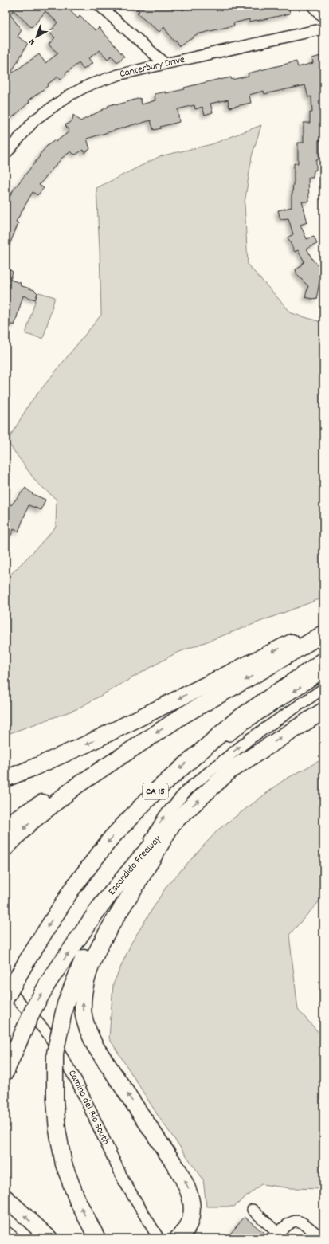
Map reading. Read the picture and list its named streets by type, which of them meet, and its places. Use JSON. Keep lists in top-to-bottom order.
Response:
{
  "streets": {
    "highway": ["CA 15", "Escondido Freeway"],
    "street": ["Canterbury Drive", "Camino del Rio South"]
  },
  "crossings": [
    ["CA 15", "Camino del Rio South"]
  ],
  "north": "bottom left"
}
